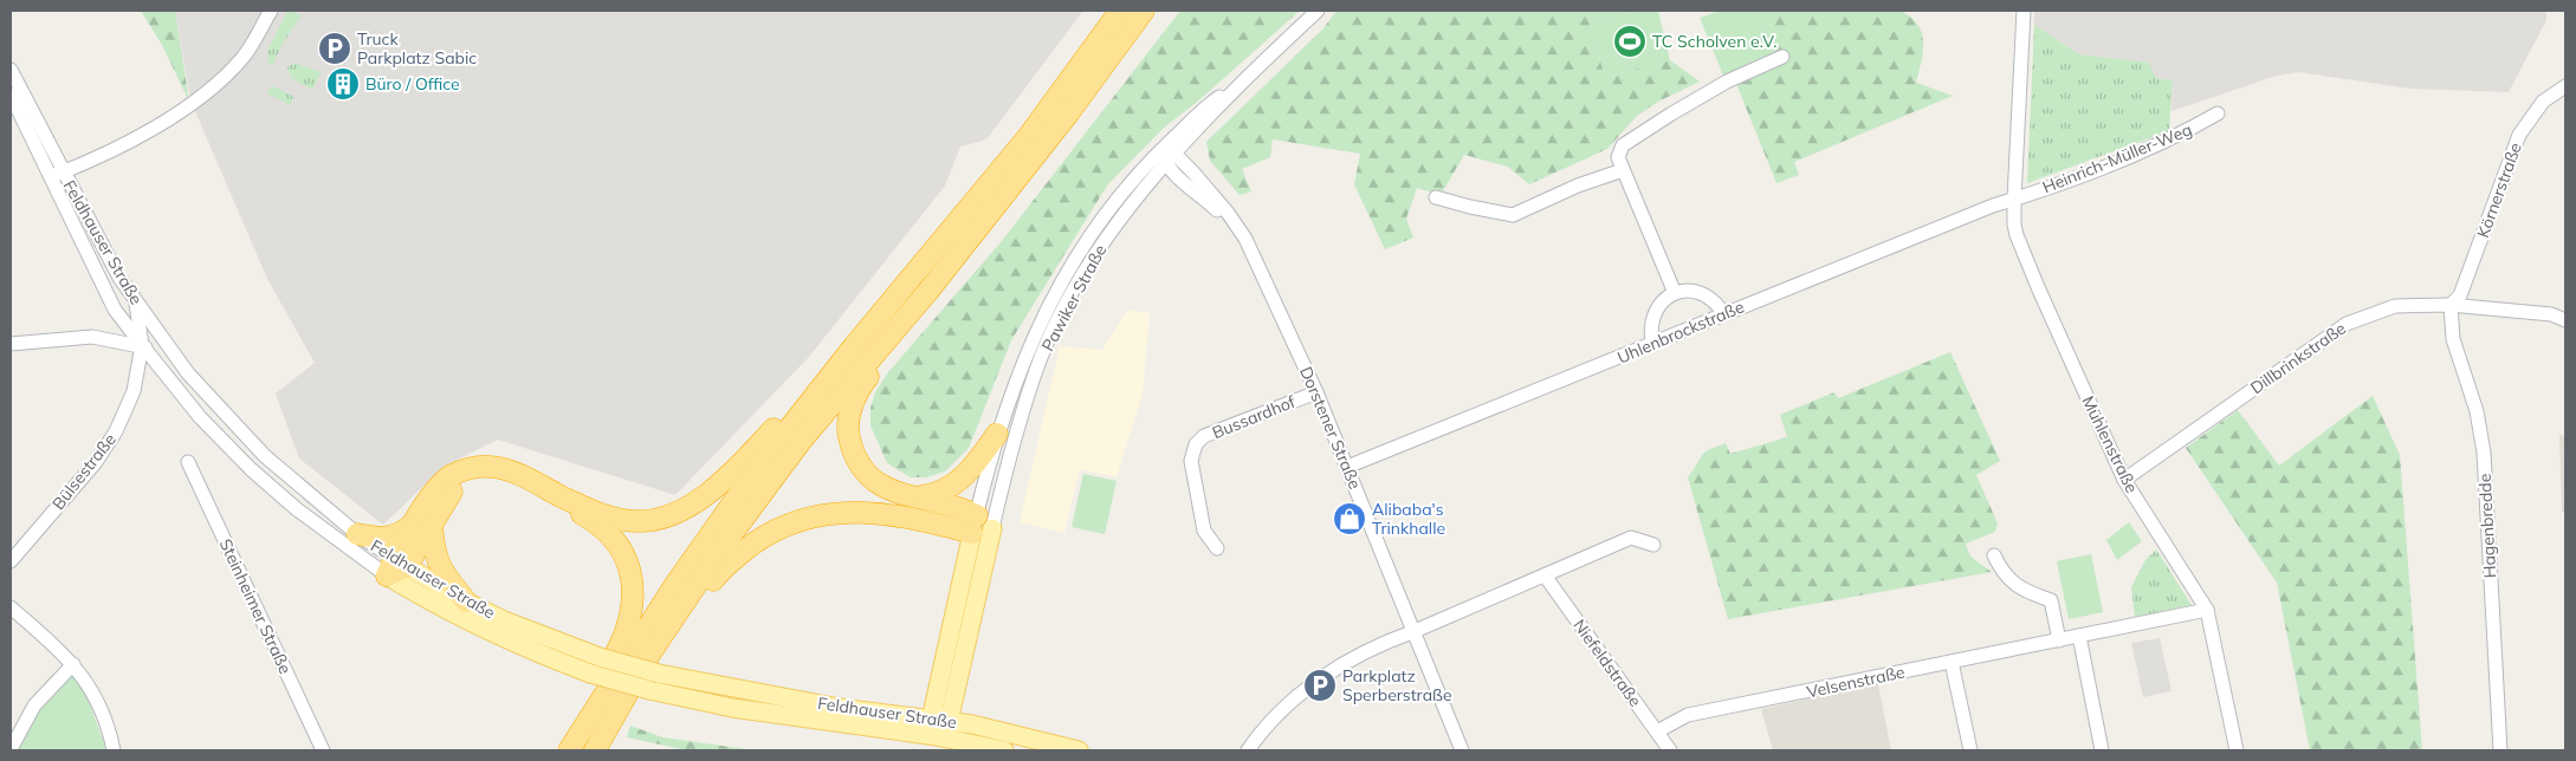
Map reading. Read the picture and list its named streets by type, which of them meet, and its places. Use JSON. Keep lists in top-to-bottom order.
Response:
{
  "streets": {
    "main road": ["Feldhauser Straße", "Pawiker Straße"],
    "street": [
      "Heinrich-Müller-Weg",
      "Körnerstraße",
      "Uhlenbrockstraße",
      "Dillbrinkstraße",
      "Bussardhof",
      "Dorstener Straße",
      "Mühlenstraße",
      "Bülsestraße",
      "Hagenbredde",
      "Steinheimer Straße",
      "Niefeldstraße",
      "Velsenstraße"
    ]
  },
  "crossings": [
    ["Heinrich-Müller-Weg", "Uhlenbrockstraße"],
    ["Heinrich-Müller-Weg", "Mühlenstraße"],
    ["Körnerstraße", "Dillbrinkstraße"],
    ["Körnerstraße", "Hagenbredde"],
    ["Feldhauser Straße", "Pawiker Straße"],
    ["Feldhauser Straße", "Bülsestraße"],
    ["Pawiker Straße", "Dorstener Straße"],
    ["Uhlenbrockstraße", "Dorstener Straße"],
    ["Uhlenbrockstraße", "Mühlenstraße"],
    ["Dillbrinkstraße", "Mühlenstraße"],
    ["Dillbrinkstraße", "Hagenbredde"],
    ["Bussardhof", "Dorstener Straße"],
    ["Mühlenstraße", "Velsenstraße"],
    ["Niefeldstraße", "Velsenstraße"]
  ],
  "places": {
    "sports": ["TC Scholven e.V."],
    "parking": ["Truck Parkplatz Sabic", "Parkplatz Sperberstraße"],
    "building": ["Büro / Office"],
    "shop": ["Alibaba's Trinkhalle"]
  }
}
